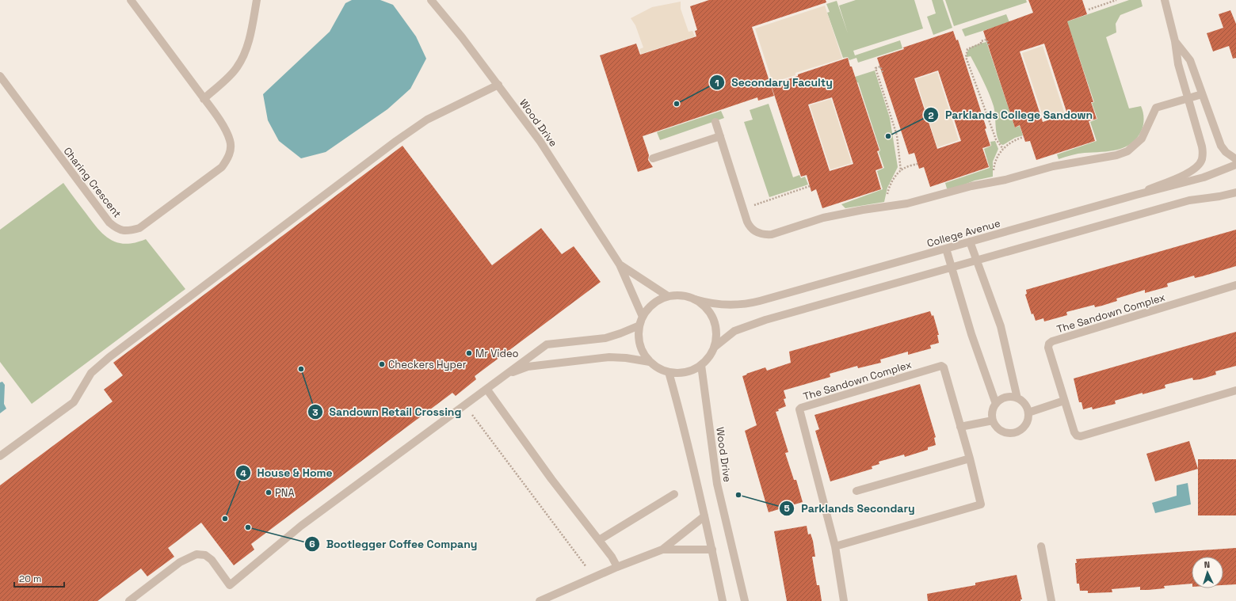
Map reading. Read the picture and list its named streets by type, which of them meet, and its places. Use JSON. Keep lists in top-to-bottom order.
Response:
{
  "streets": {
    "street": [
      "Wood Drive",
      "Charing Crescent",
      "College Avenue",
      "The Sandown Complex"
    ]
  },
  "crossings": [
    ["Wood Drive", "College Avenue"]
  ],
  "places": [
    "Secondary Faculty",
    "Parklands College Sandown",
    "Mr Video",
    "Checkers Hyper",
    "Sandown Retail Crossing",
    "PNA",
    "Parklands Secondary",
    "House & Home",
    "Bootlegger Coffee Company"
  ],
  "scale_bar": "20 m",
  "north": "top"
}
